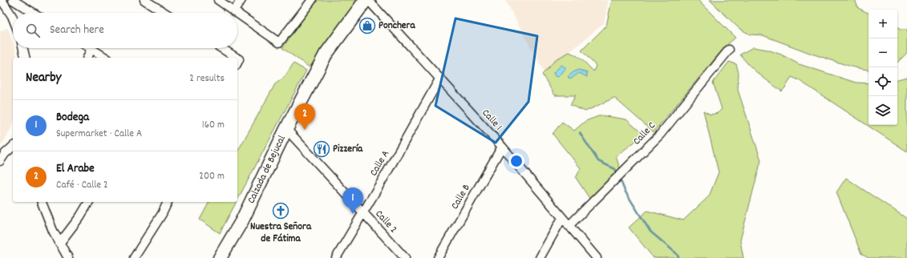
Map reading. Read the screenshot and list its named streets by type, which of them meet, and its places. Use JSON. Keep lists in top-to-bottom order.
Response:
{
  "streets": {
    "main road": ["Calzada de Bejucal"],
    "street": [
      "Calle 1",
      "Calle C",
      "Calle A",
      "Calle B",
      "Calle 2"
    ]
  },
  "crossings": [
    ["Calle 1", "Calle C"],
    ["Calle 1", "Calle A"],
    ["Calle 1", "Calle B"],
    ["Calle A", "Calle 2"],
    ["Calzada de Bejucal", "Calle 2"]
  ],
  "places": {
    "shop": ["Ponchera"],
    "restaurant": ["Pizzería"],
    "church": ["Nuestra Señora de Fátima"]
  },
  "page": {
    "map_buttons": ["+", "−"],
    "search": "Search here",
    "heading": ["Nearby", "2 results"],
    "list": [
      {
        "mark": "1",
        "name": "Bodega",
        "note": "Supermarket · Calle A",
        "value": "160 m"
      },
      {
        "mark": "2",
        "name": "El Arabe",
        "note": "Café · Calle 2",
        "value": "200 m"
      }
    ],
    "pins": ["2", "1"]
  }
}
